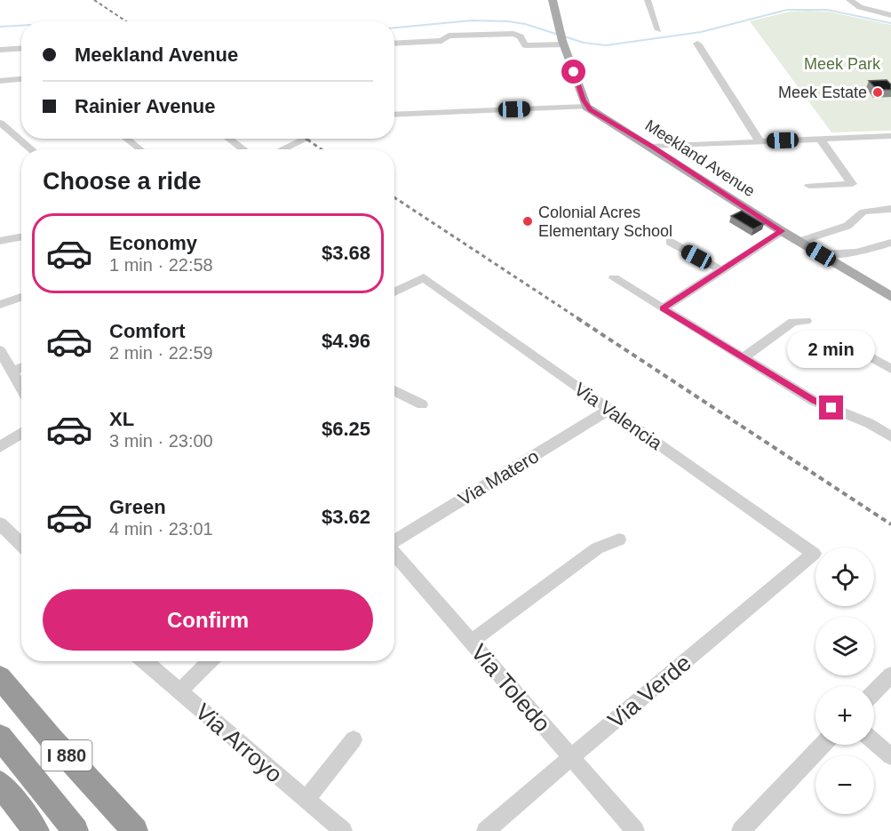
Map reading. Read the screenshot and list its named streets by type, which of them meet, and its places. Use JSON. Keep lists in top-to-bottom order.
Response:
{
  "streets": {
    "highway": ["I 880"],
    "main road": ["Meekland Avenue"],
    "street": [
      "Via Valencia",
      "Via Matero",
      "Via Toledo",
      "Via Verde",
      "Via Arroyo"
    ]
  },
  "crossings": [
    ["Via Valencia", "Via Matero"],
    ["Via Valencia", "Via Verde"],
    ["Via Toledo", "Via Verde"]
  ],
  "parks": ["Meek Park"],
  "places": ["Meek Estate", "Colonial Acres Elementary School"],
  "page": {
    "banner": ["Meekland Avenue", "Rainier Avenue"],
    "heading": "Choose a ride",
    "list": [
      {
        "name": "Economy",
        "note": "1 min · 22:58",
        "value": "$3.68"
      },
      {
        "name": "Comfort",
        "note": "2 min · 22:59",
        "value": "$4.96"
      },
      {
        "name": "XL",
        "note": "3 min · 23:00",
        "value": "$6.25"
      },
      {
        "name": "Green",
        "note": "4 min · 23:01",
        "value": "$3.62"
      }
    ],
    "bubble": "2 min",
    "map_buttons": ["+", "−"],
    "buttons": "Confirm"
  }
}
